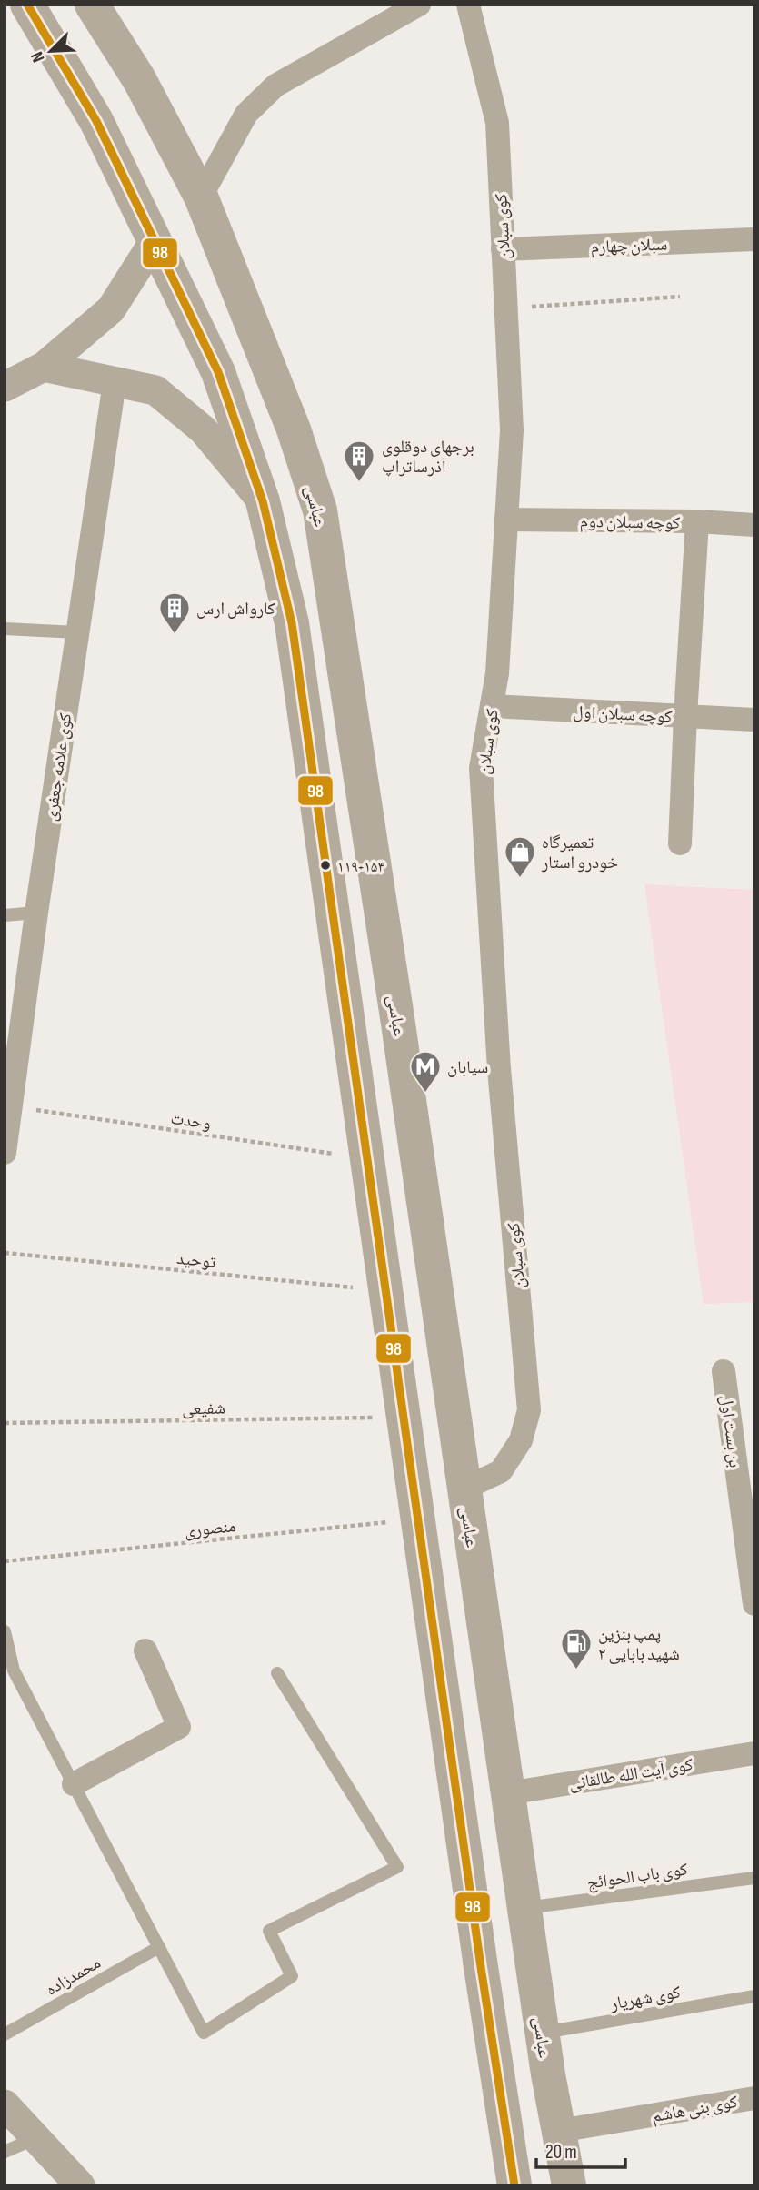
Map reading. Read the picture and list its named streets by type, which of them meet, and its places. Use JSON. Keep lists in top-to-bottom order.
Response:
{
  "streets": {
    "main road": ["عباسى"],
    "street": [
      "کوی سبلان",
      "سبلان چهارم",
      "کوچه سبلان دوم",
      "کوچه سبلان اول",
      "کوی علامه جعفری",
      "بن بست اول",
      "کوی آیت الله طالقانی",
      "کوی بنی هاشم"
    ],
    "lane": ["کوی باب الحوائج", "محمدزاده", "کوی شهریار"],
    "path": [
      "وحدت",
      "توحید",
      "شفیعی",
      "منصوری"
    ]
  },
  "crossings": [
    ["کوی سبلان", "سبلان چهارم"],
    ["کوی سبلان", "عباسى"],
    ["کوی سبلان", "کوچه سبلان دوم"],
    ["کوی سبلان", "کوچه سبلان اول"],
    ["عباسى", "کوی آیت الله طالقانی"],
    ["عباسى", "کوی باب الحوائج"],
    ["عباسى", "کوی شهریار"],
    ["عباسى", "کوی بنی هاشم"],
    ["کوی علامه جعفری", "وحدت"]
  ],
  "places": {
    "building": ["برجهای دوقلوی آذرساتراپ", "کارواش ارس"],
    "other": ["۱۱۹-۱۵۴"],
    "shop": ["تعمیرگاه خودرو استار"],
    "metro station": ["سیابان"],
    "fuel station": ["پمپ بنزین شهید بابایی ۲"]
  },
  "lines": ["transit line 98"],
  "scale_bar": "20 m",
  "north": "bottom left"
}
